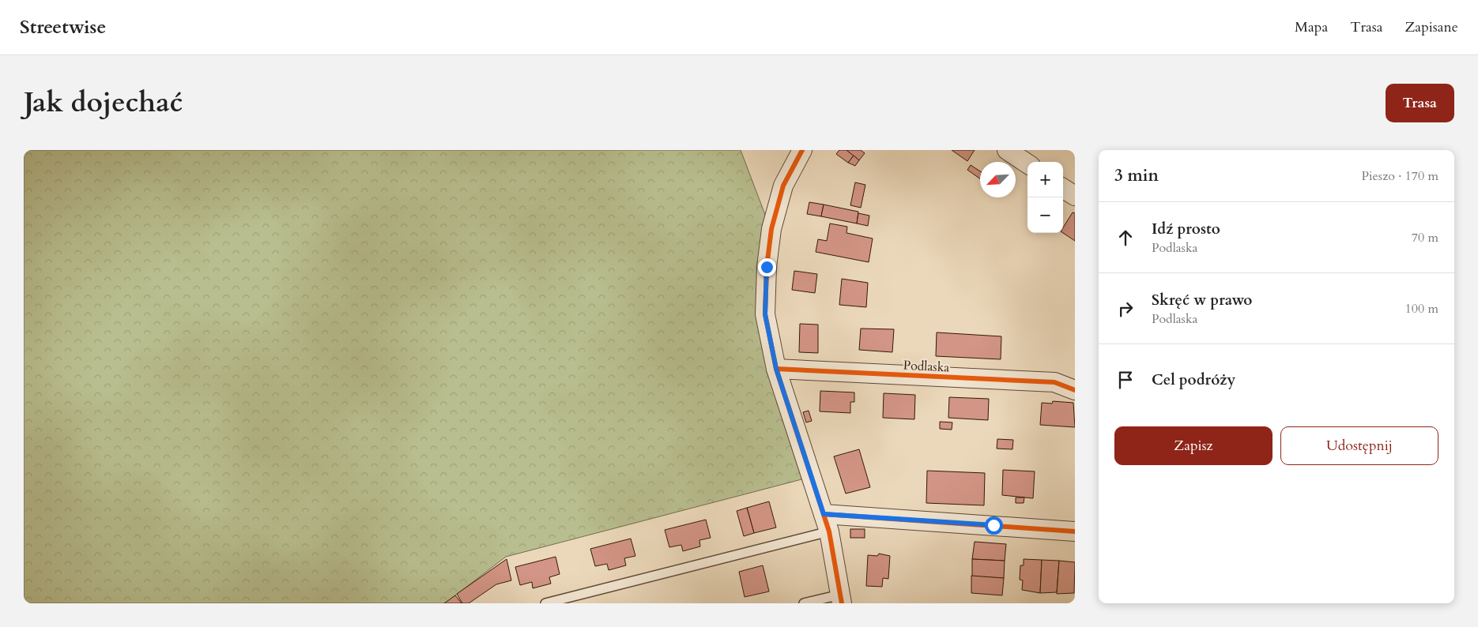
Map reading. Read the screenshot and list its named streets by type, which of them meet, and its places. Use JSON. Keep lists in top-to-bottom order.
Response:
{
  "streets": {
    "street": ["Podlaska"]
  },
  "north": "bottom left",
  "page": {
    "header": "Streetwise",
    "nav": ["Mapa", "Trasa", "Zapisane"],
    "title": "Jak dojechać",
    "buttons": [
      "Trasa",
      ["Zapisz", "Udostępnij"]
    ],
    "heading": ["3 min", "Pieszo · 170 m"],
    "map_buttons": ["+", "−"],
    "list": [
      ["Idź prosto", "Podlaska", "70 m"],
      ["Skręć w prawo", "Podlaska", "100 m"],
      "Cel podróży"
    ]
  }
}
